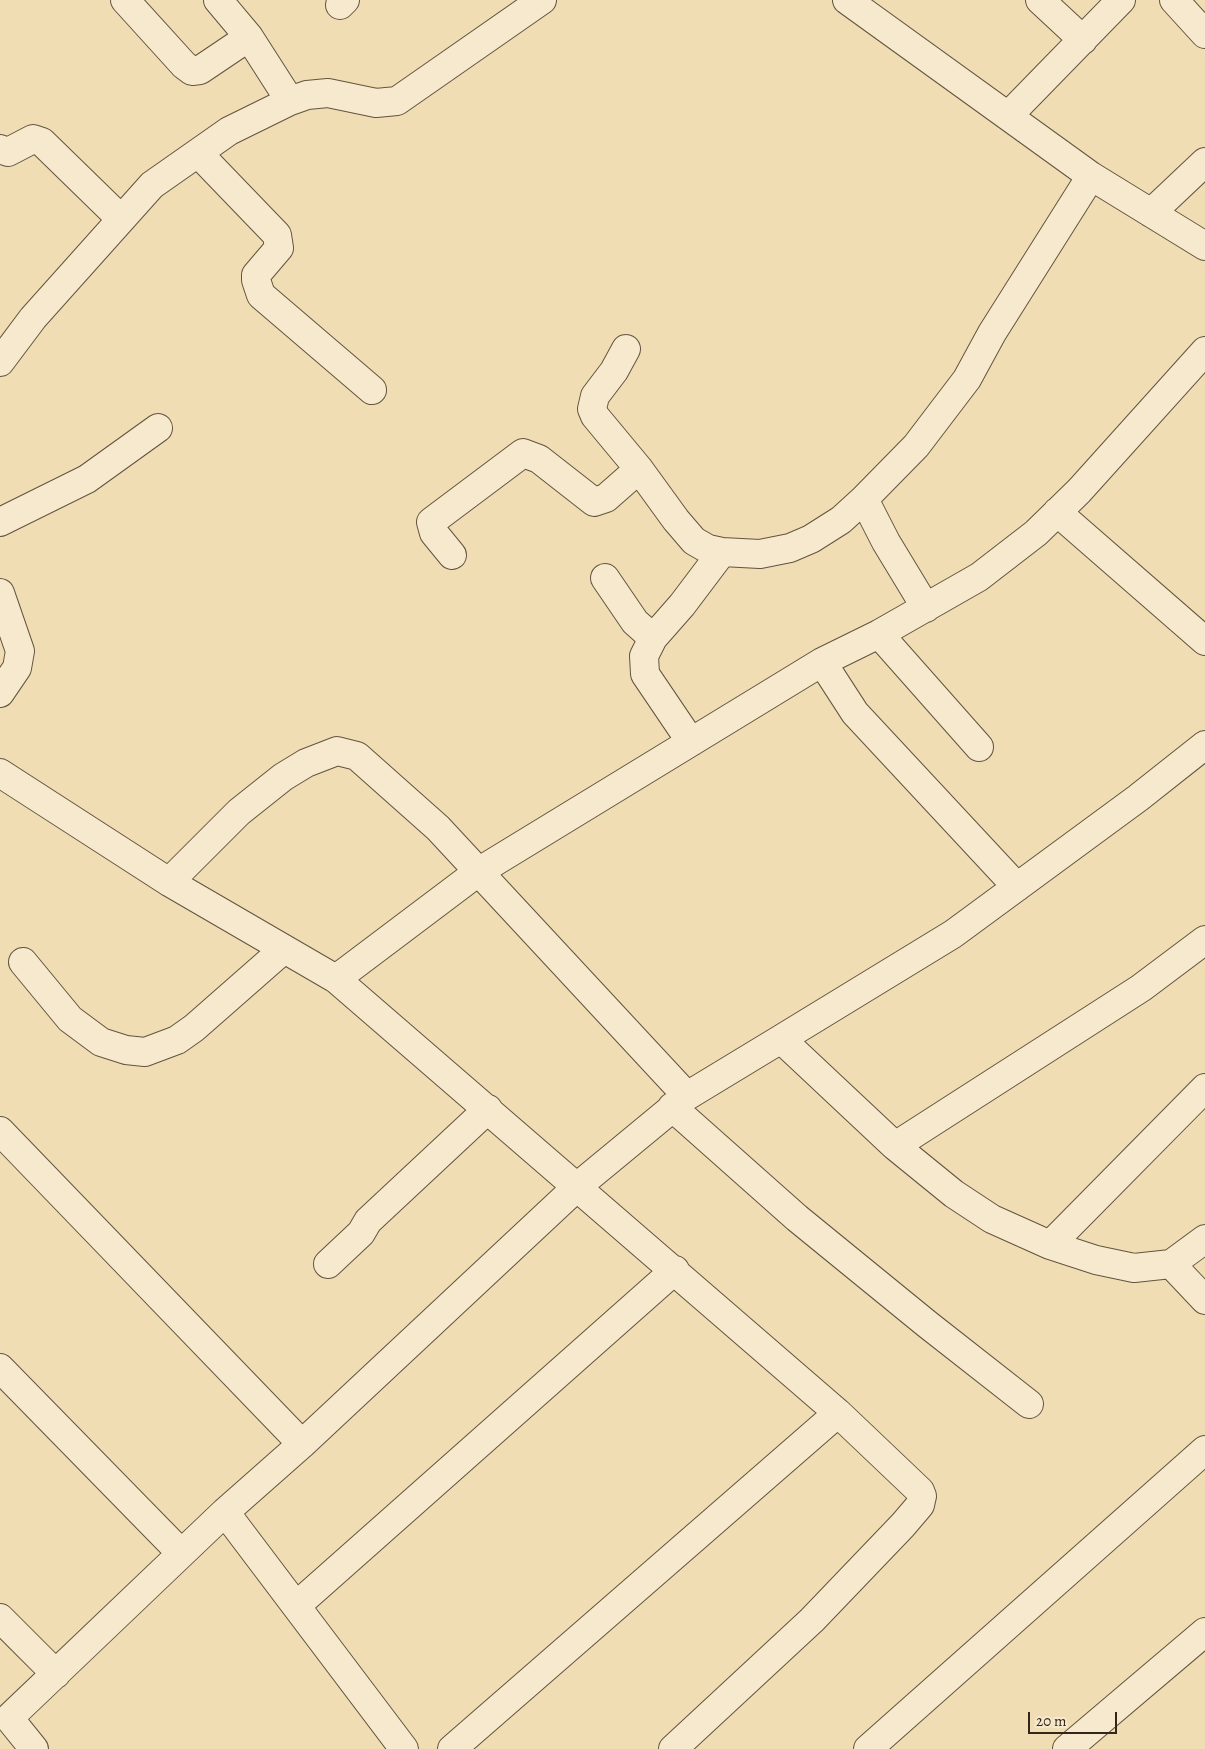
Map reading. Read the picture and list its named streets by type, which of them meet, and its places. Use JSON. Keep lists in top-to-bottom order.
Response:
{
  "scale_bar": "20 m"
}
